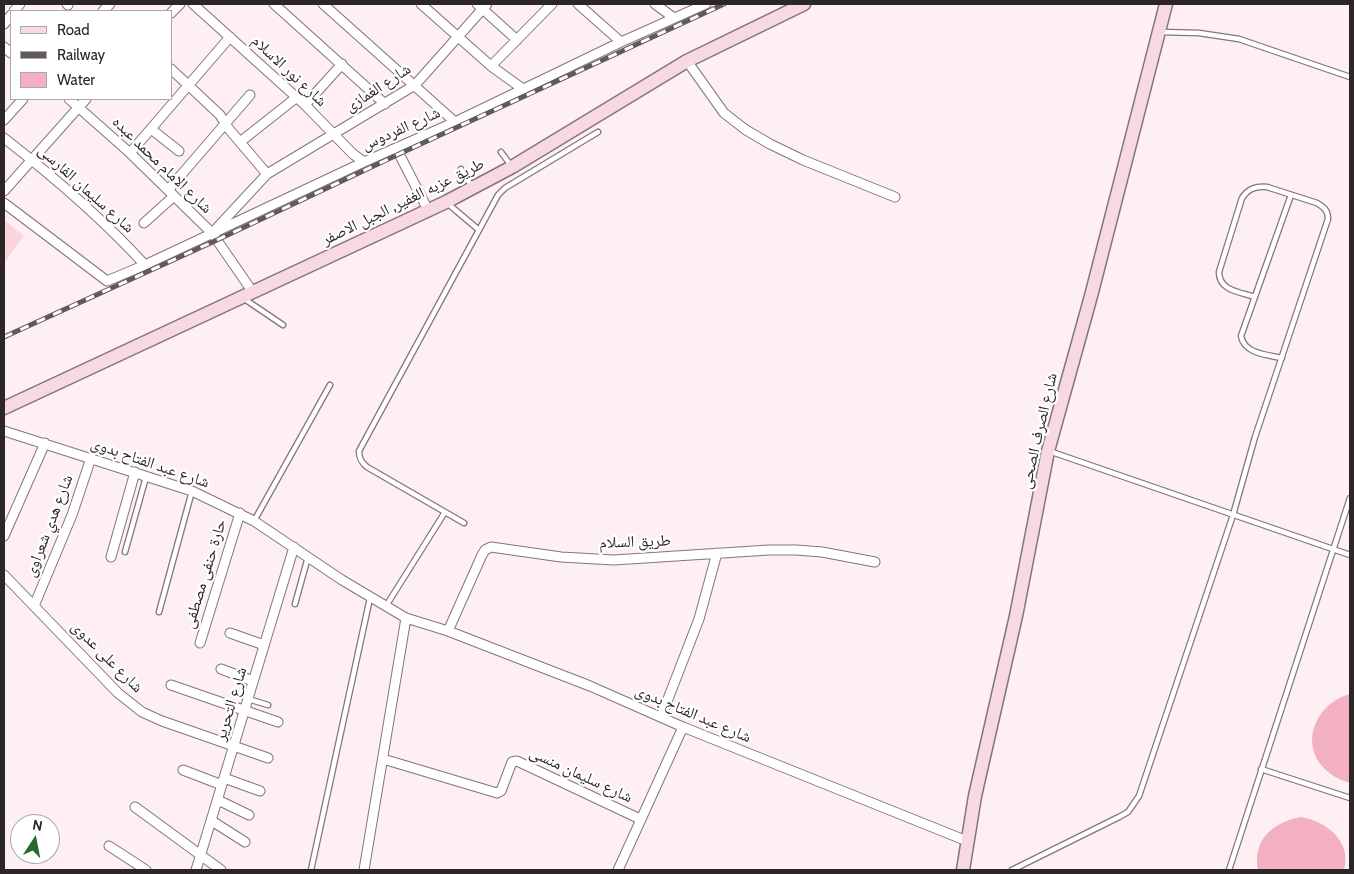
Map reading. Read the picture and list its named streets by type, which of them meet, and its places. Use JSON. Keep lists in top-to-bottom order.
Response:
{
  "streets": {
    "street": [
      "شارع نور الاسلام",
      "شارع الغمازى",
      "شارع الفردوس",
      "شارع الامام محمد عبده",
      "شارع سليمان الفارسى",
      "طريق عزبه الغفير, الجبل الاصفر",
      "شارع الصرف الصحى",
      "شارع عبد الفتاح بدوى",
      "شارع هدي شعراوى",
      "طريق السلام",
      "حارة حنفى مصطفى",
      "شارع على عدوى",
      "شارع التحرير",
      "شارع سليمان منسى"
    ]
  },
  "crossings": [
    ["شارع نور الاسلام", "شارع الغمازى"],
    ["شارع نور الاسلام", "شارع الفردوس"],
    ["شارع الغمازى", "شارع الفردوس"],
    ["شارع الغمازى", "شارع الامام محمد عبده"],
    ["شارع الفردوس", "شارع الامام محمد عبده"],
    ["شارع الفردوس", "شارع سليمان الفارسى"],
    ["شارع الامام محمد عبده", "طريق عزبه الغفير, الجبل الاصفر"],
    ["شارع الصرف الصحى", "شارع عبد الفتاح بدوى"],
    ["شارع عبد الفتاح بدوى", "شارع هدي شعراوى"],
    ["شارع عبد الفتاح بدوى", "طريق السلام"],
    ["شارع عبد الفتاح بدوى", "حارة حنفى مصطفى"],
    ["شارع عبد الفتاح بدوى", "شارع التحرير"],
    ["شارع هدي شعراوى", "شارع على عدوى"],
    ["شارع على عدوى", "شارع التحرير"]
  ],
  "legend": ["Road", "Railway", "Water"],
  "north": "top"
}
